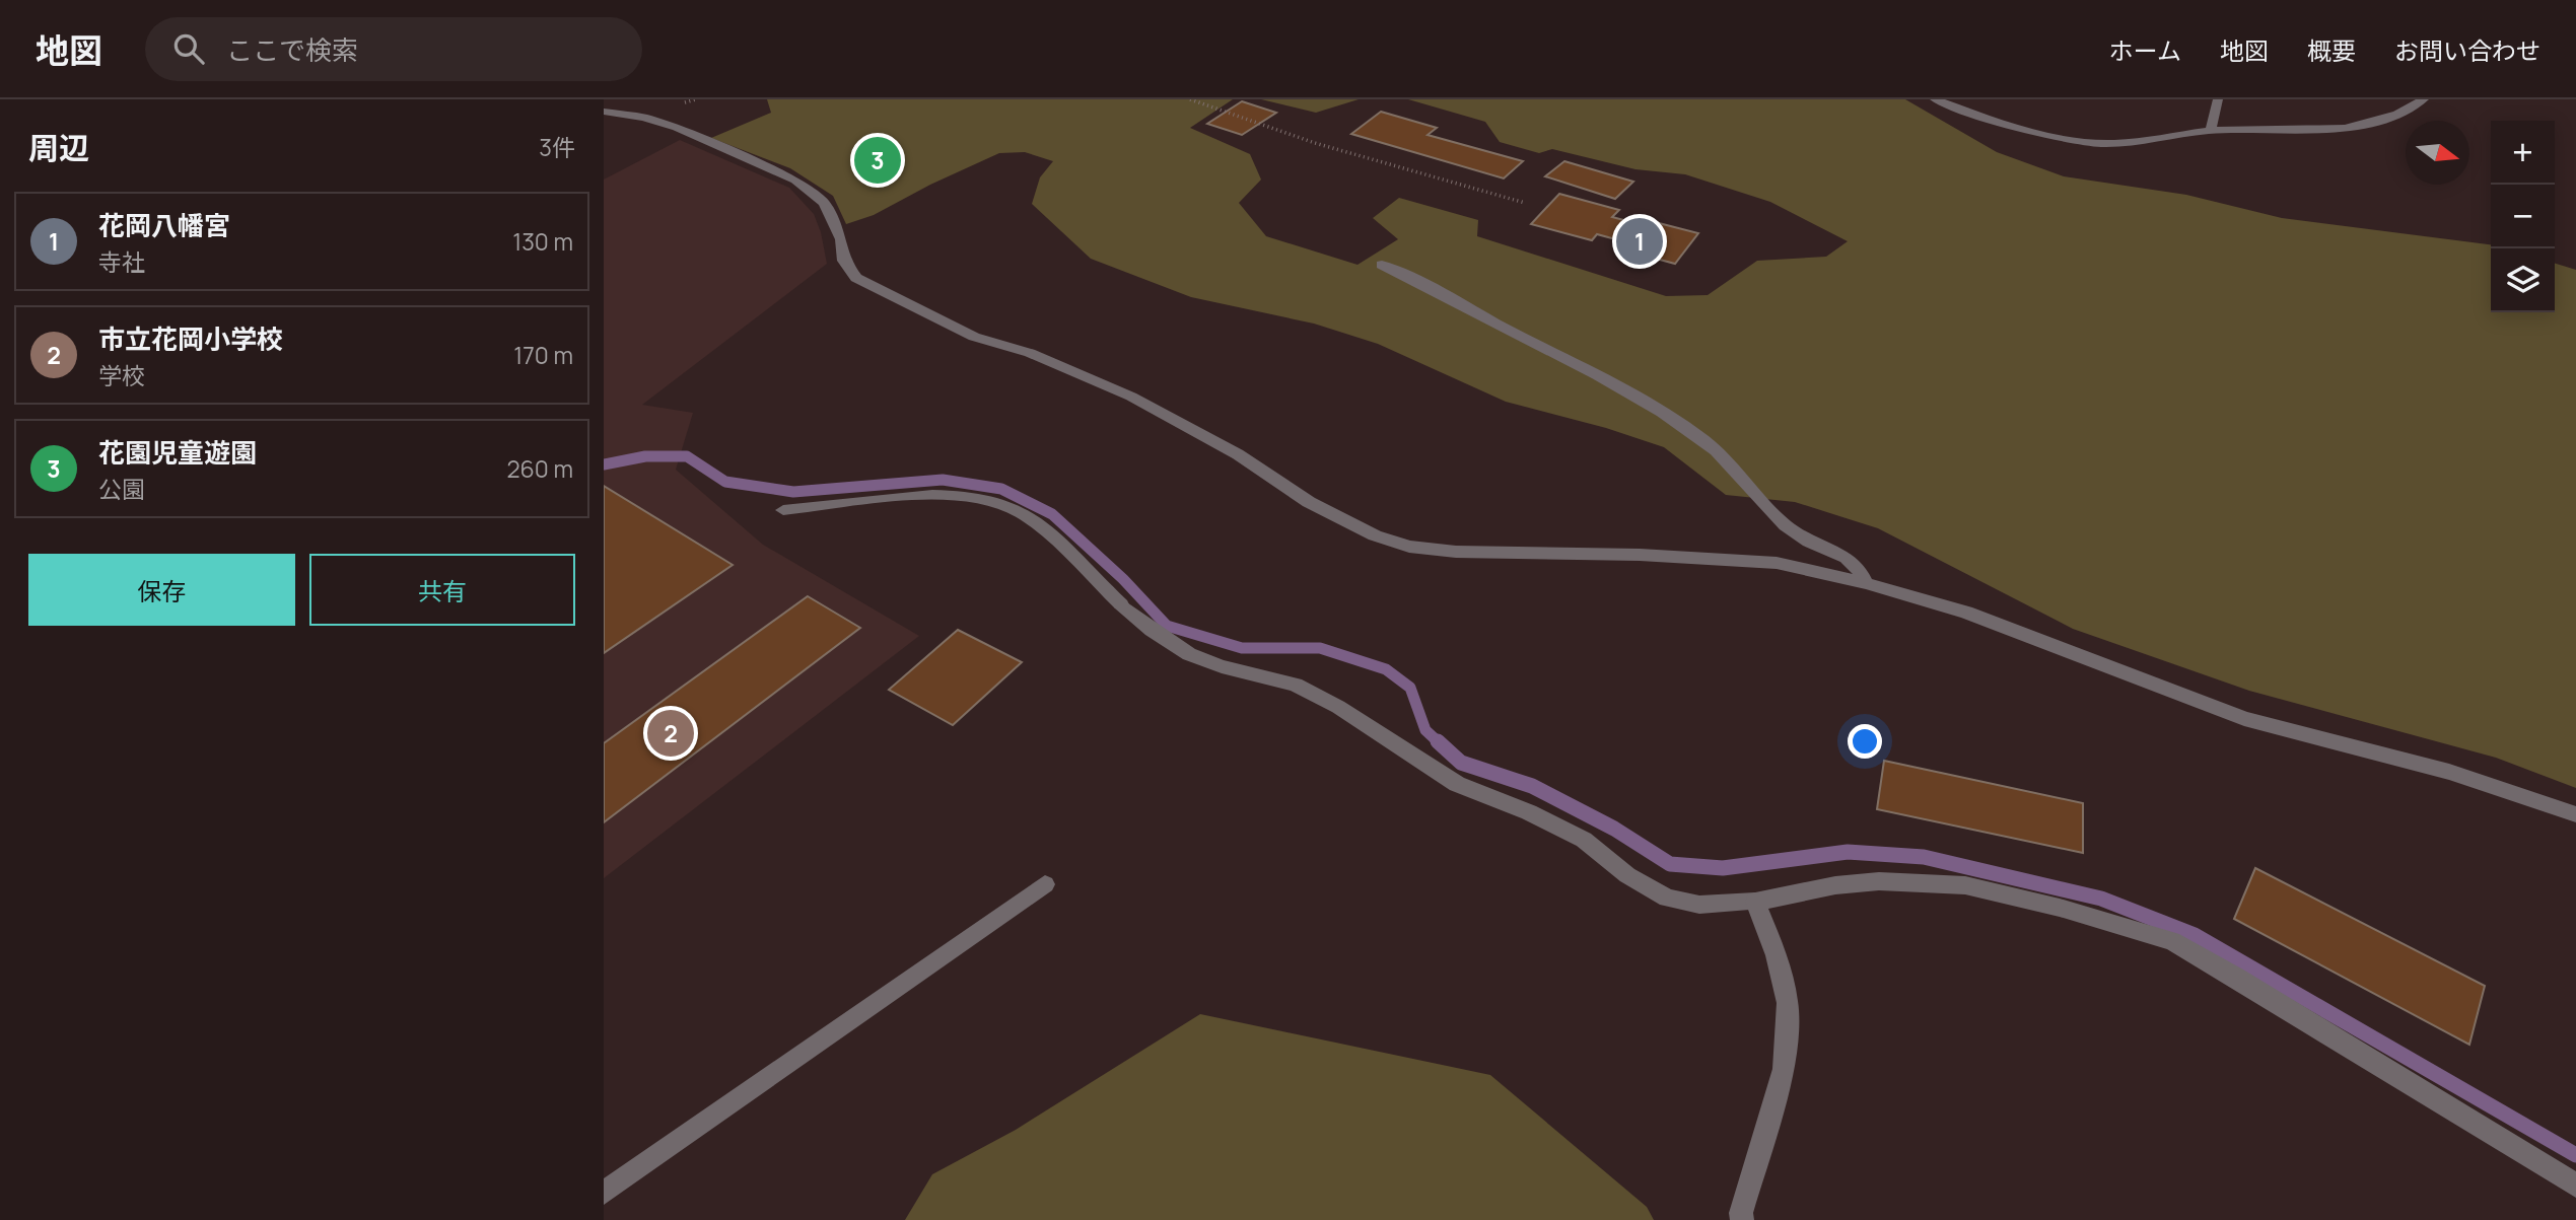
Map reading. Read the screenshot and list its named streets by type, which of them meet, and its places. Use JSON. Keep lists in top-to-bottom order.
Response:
{
  "north": "right",
  "page": {
    "header": "地図",
    "search": "ここで検索",
    "nav": [
      "ホーム",
      "地図",
      "概要",
      "お問い合わせ"
    ],
    "heading": ["周辺", "3件"],
    "map_buttons": ["+", "−"],
    "pins": ["3", "1", "2"],
    "list": [
      {
        "mark": "1",
        "name": "花岡八幡宮",
        "note": "寺社",
        "value": "130 m"
      },
      {
        "mark": "2",
        "name": "市立花岡小学校",
        "note": "学校",
        "value": "170 m"
      },
      {
        "mark": "3",
        "name": "花園児童遊園",
        "note": "公園",
        "value": "260 m"
      }
    ],
    "buttons": ["保存", "共有"]
  }
}
